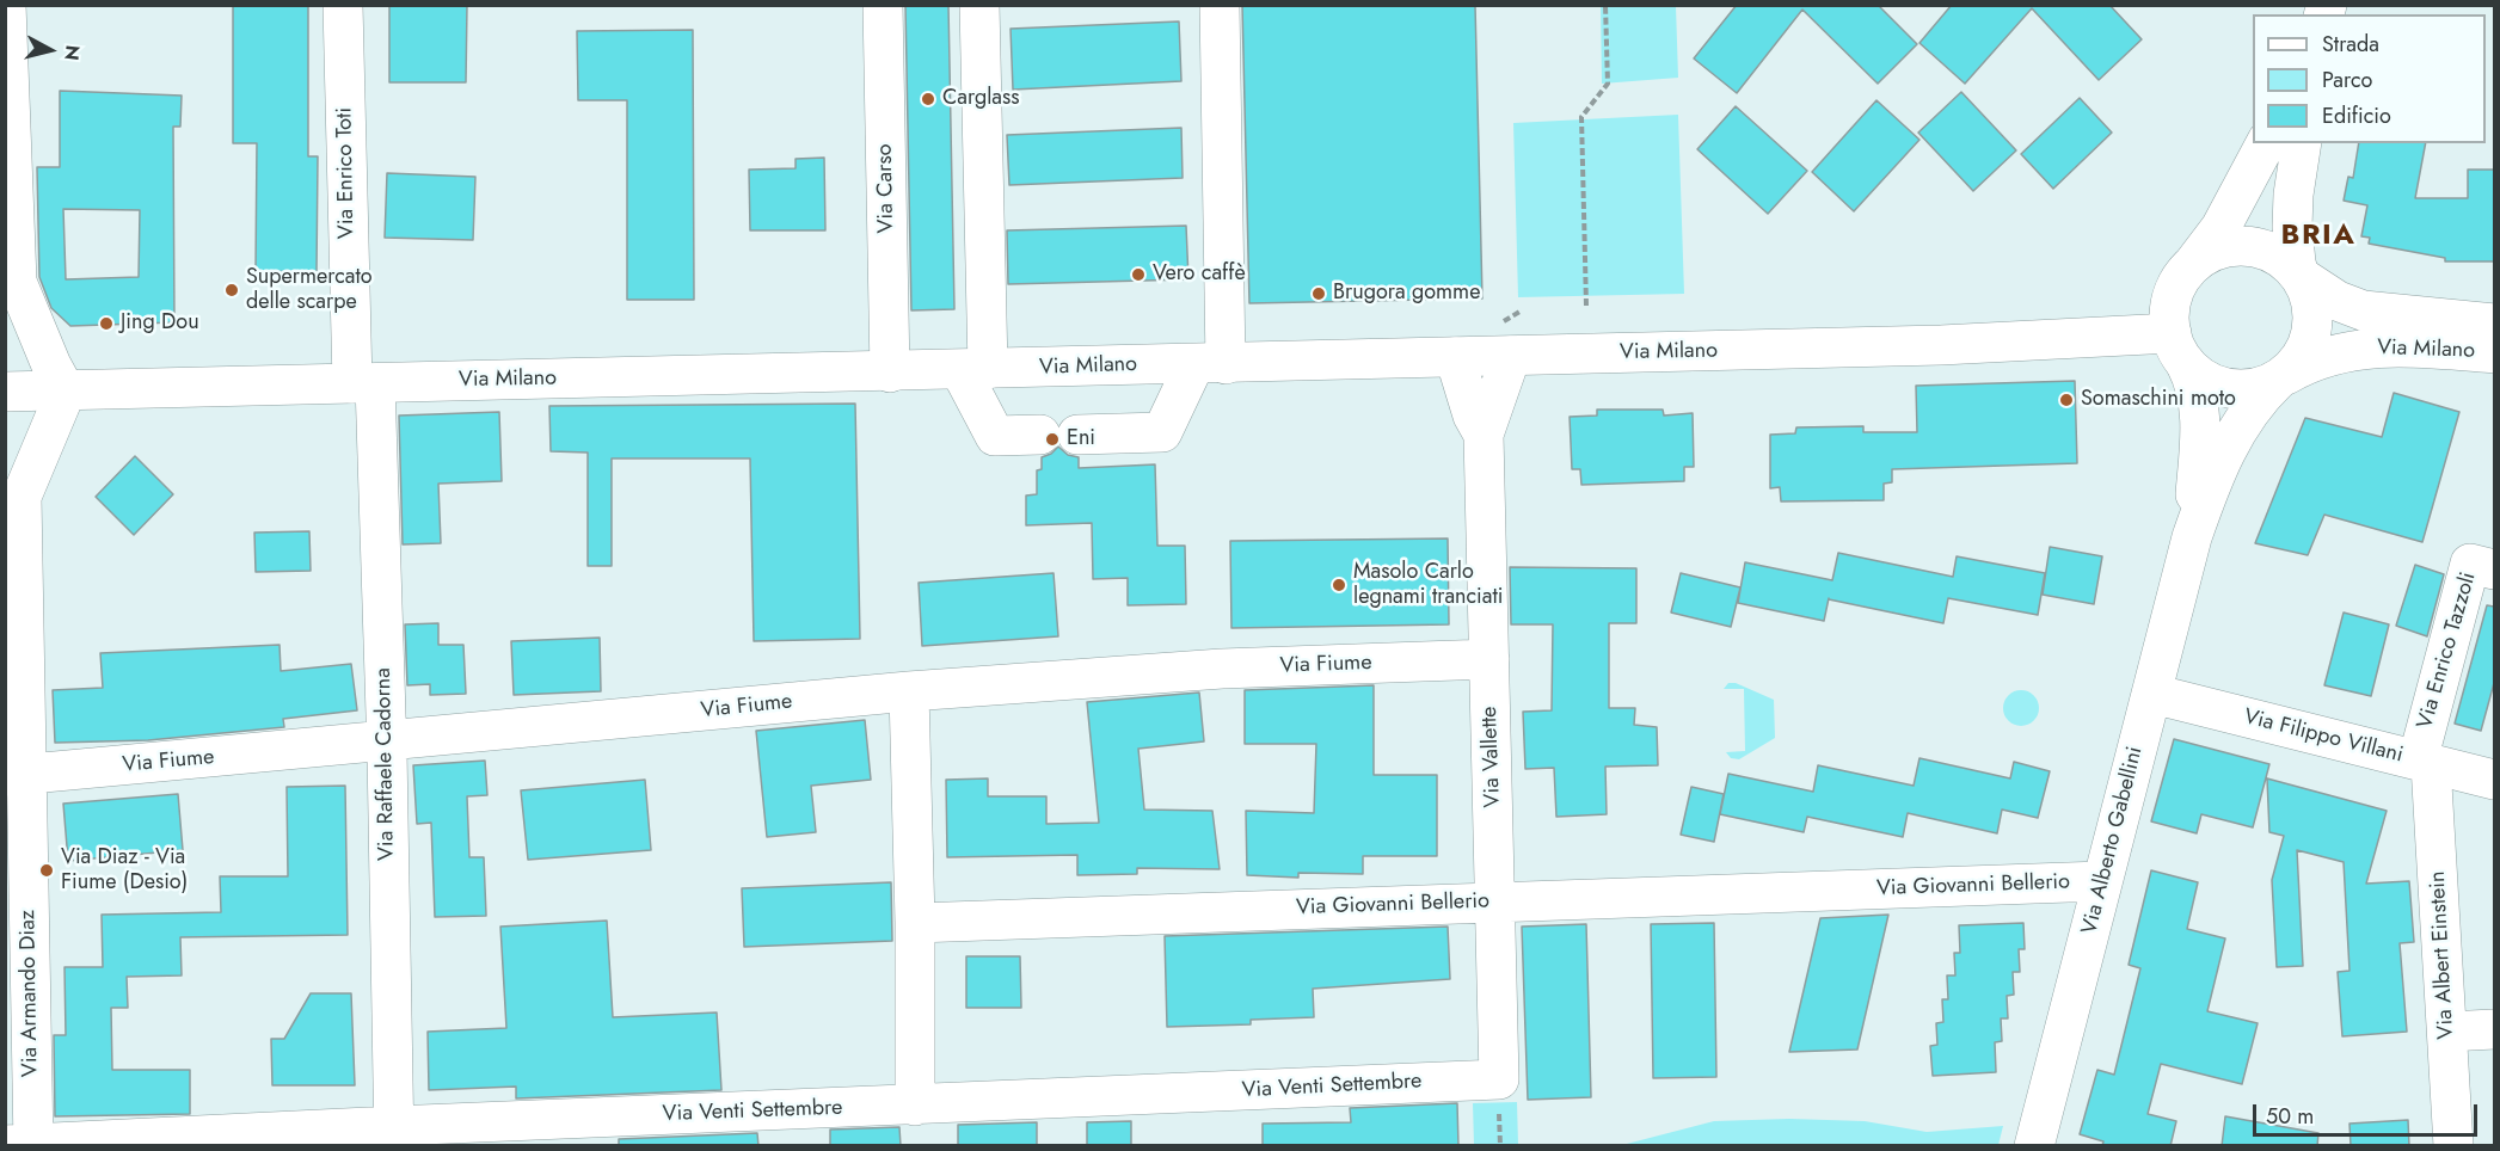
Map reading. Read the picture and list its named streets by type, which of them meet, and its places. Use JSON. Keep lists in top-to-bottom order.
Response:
{
  "streets": {
    "street": [
      "Via Enrico Toti",
      "Via Carso",
      "Via Milano",
      "Via Enrico Tazzoli",
      "Via Fiume",
      "Via Filippo Villani",
      "Via Vallette",
      "Via Raffaele Cadorna",
      "Via Alberto Gabellini",
      "Via Giovanni Bellerio",
      "Via Albert Einstein",
      "Via Armando Diaz",
      "Via Venti Settembre"
    ]
  },
  "crossings": [
    ["Via Enrico Toti", "Via Milano"],
    ["Via Enrico Toti", "Via Raffaele Cadorna"],
    ["Via Carso", "Via Milano"],
    ["Via Milano", "Via Vallette"],
    ["Via Milano", "Via Raffaele Cadorna"],
    ["Via Milano", "Via Alberto Gabellini"],
    ["Via Milano", "Via Armando Diaz"],
    ["Via Enrico Tazzoli", "Via Filippo Villani"],
    ["Via Enrico Tazzoli", "Via Albert Einstein"],
    ["Via Fiume", "Via Vallette"],
    ["Via Fiume", "Via Raffaele Cadorna"],
    ["Via Fiume", "Via Armando Diaz"],
    ["Via Filippo Villani", "Via Alberto Gabellini"],
    ["Via Filippo Villani", "Via Albert Einstein"],
    ["Via Vallette", "Via Giovanni Bellerio"],
    ["Via Vallette", "Via Venti Settembre"],
    ["Via Raffaele Cadorna", "Via Venti Settembre"],
    ["Via Alberto Gabellini", "Via Giovanni Bellerio"],
    ["Via Armando Diaz", "Via Venti Settembre"]
  ],
  "districts": ["BRIA"],
  "places": [
    "Carglass",
    "Vero caffè",
    "Supermercato delle scarpe",
    "Brugora gomme",
    "Jing Dou",
    "Somaschini moto",
    "Eni",
    "Masolo Carlo legnami tranciati",
    "Via Diaz - Via Fiume (Desio)"
  ],
  "legend": ["Strada", "Parco", "Edificio"],
  "scale_bar": "50 m",
  "north": "right"
}
